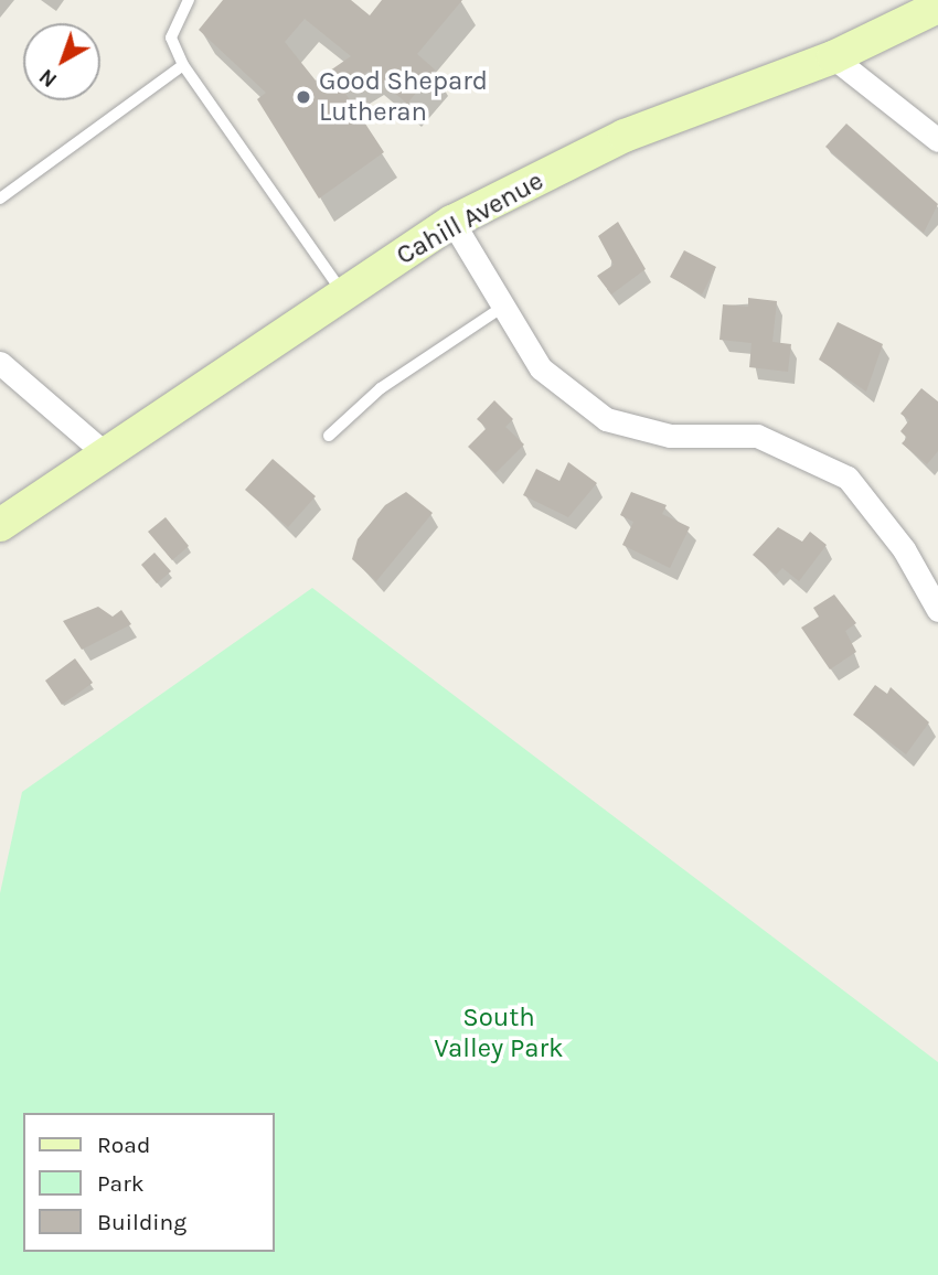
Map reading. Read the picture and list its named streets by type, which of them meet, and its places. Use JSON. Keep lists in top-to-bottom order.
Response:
{
  "streets": {
    "street": ["Cahill Avenue"]
  },
  "parks": ["South Valley Park"],
  "places": ["Good Shepard Lutheran"],
  "legend": ["Road", "Park", "Building"],
  "north": "bottom left"
}
